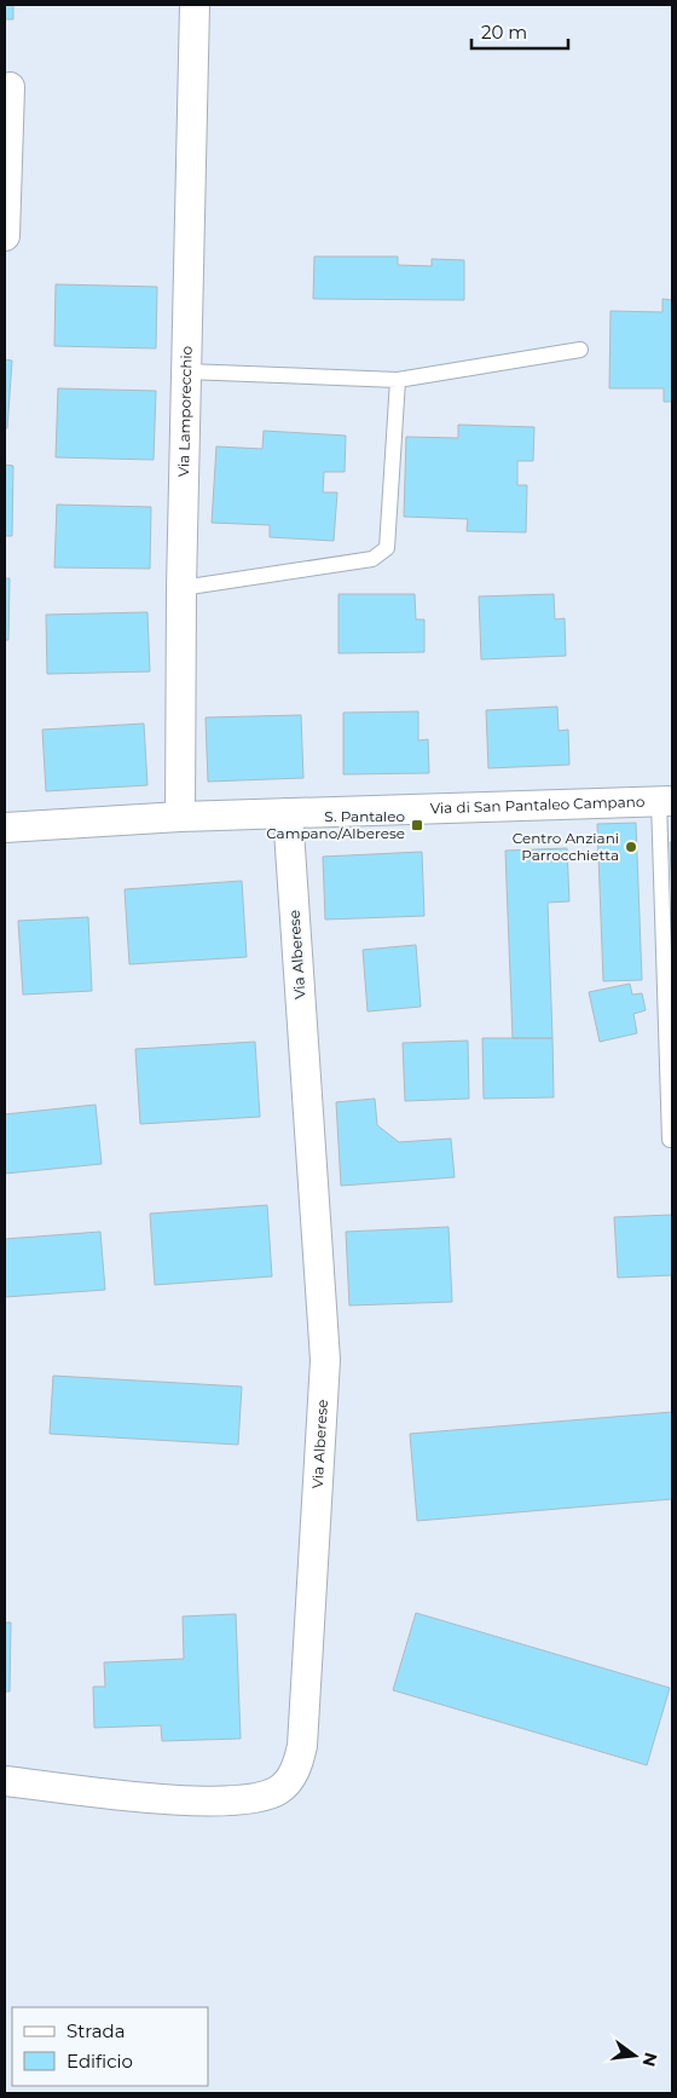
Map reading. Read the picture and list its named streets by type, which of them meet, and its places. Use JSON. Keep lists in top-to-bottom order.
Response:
{
  "streets": {
    "street": ["Via Lamporecchio", "Via di San Pantaleo Campano", "Via Alberese"]
  },
  "crossings": [
    ["Via Lamporecchio", "Via di San Pantaleo Campano"],
    ["Via di San Pantaleo Campano", "Via Alberese"]
  ],
  "places": {
    "transit": ["S. Pantaleo Campano/Alberese"],
    "other": ["Centro Anziani Parrocchietta"]
  },
  "legend": ["Strada", "Edificio"],
  "scale_bar": "20 m",
  "north": "right"
}
